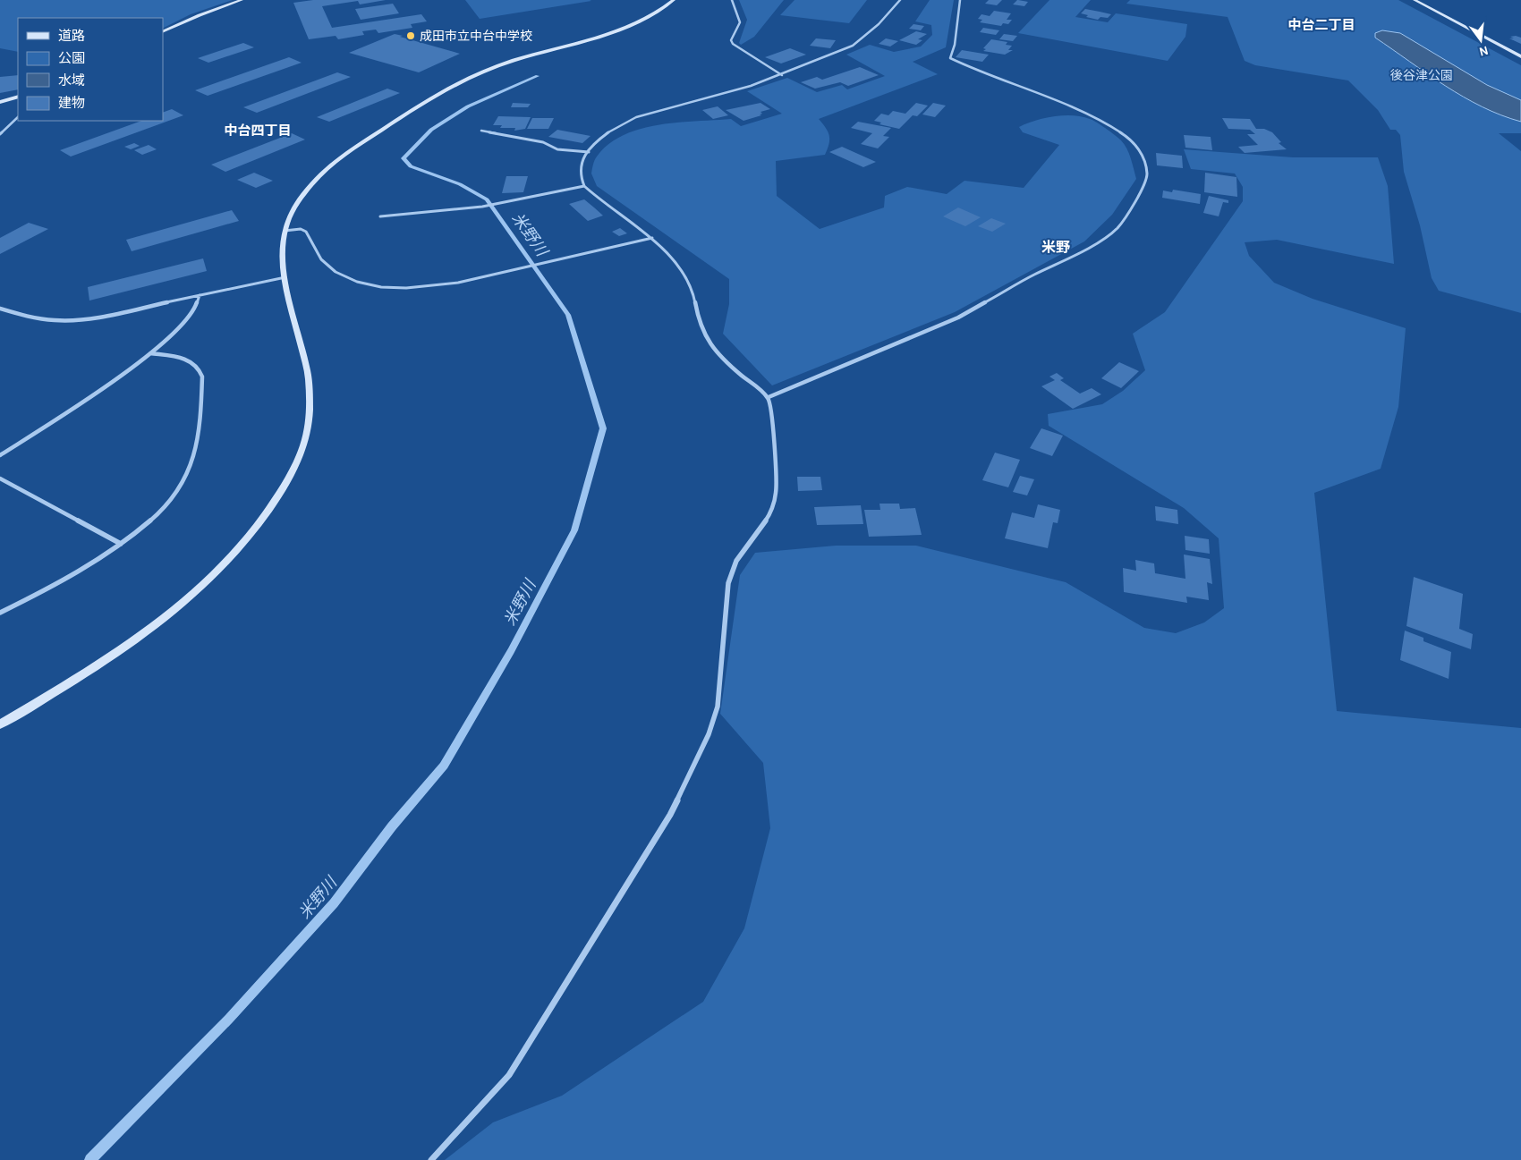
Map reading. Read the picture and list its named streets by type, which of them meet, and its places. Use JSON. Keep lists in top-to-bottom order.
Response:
{
  "districts": ["中台二丁目", "中台四丁目", "米野"],
  "water": ["米野川"],
  "parks": ["後谷津公園"],
  "places": ["成田市立中台中学校"],
  "legend": [
    "道路",
    "公園",
    "水域",
    "建物"
  ],
  "north": "bottom"
}
